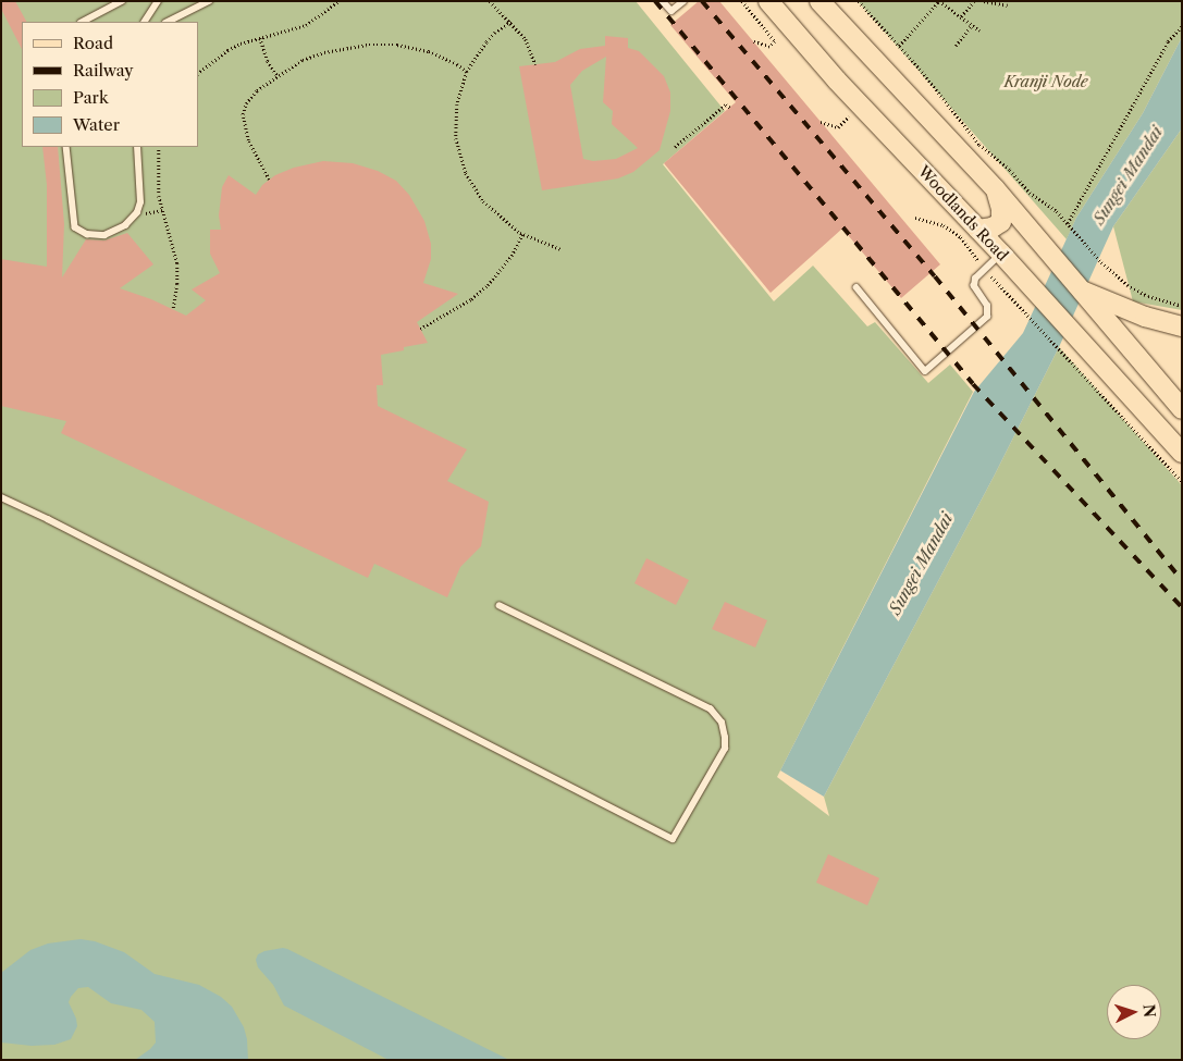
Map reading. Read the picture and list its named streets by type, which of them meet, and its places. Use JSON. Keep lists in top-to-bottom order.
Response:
{
  "streets": {
    "main road": ["Woodlands Road"]
  },
  "water": ["Sungei Mandai"],
  "parks": ["Kranji Node"],
  "legend": [
    "Road",
    "Railway",
    "Park",
    "Water"
  ],
  "north": "right"
}
